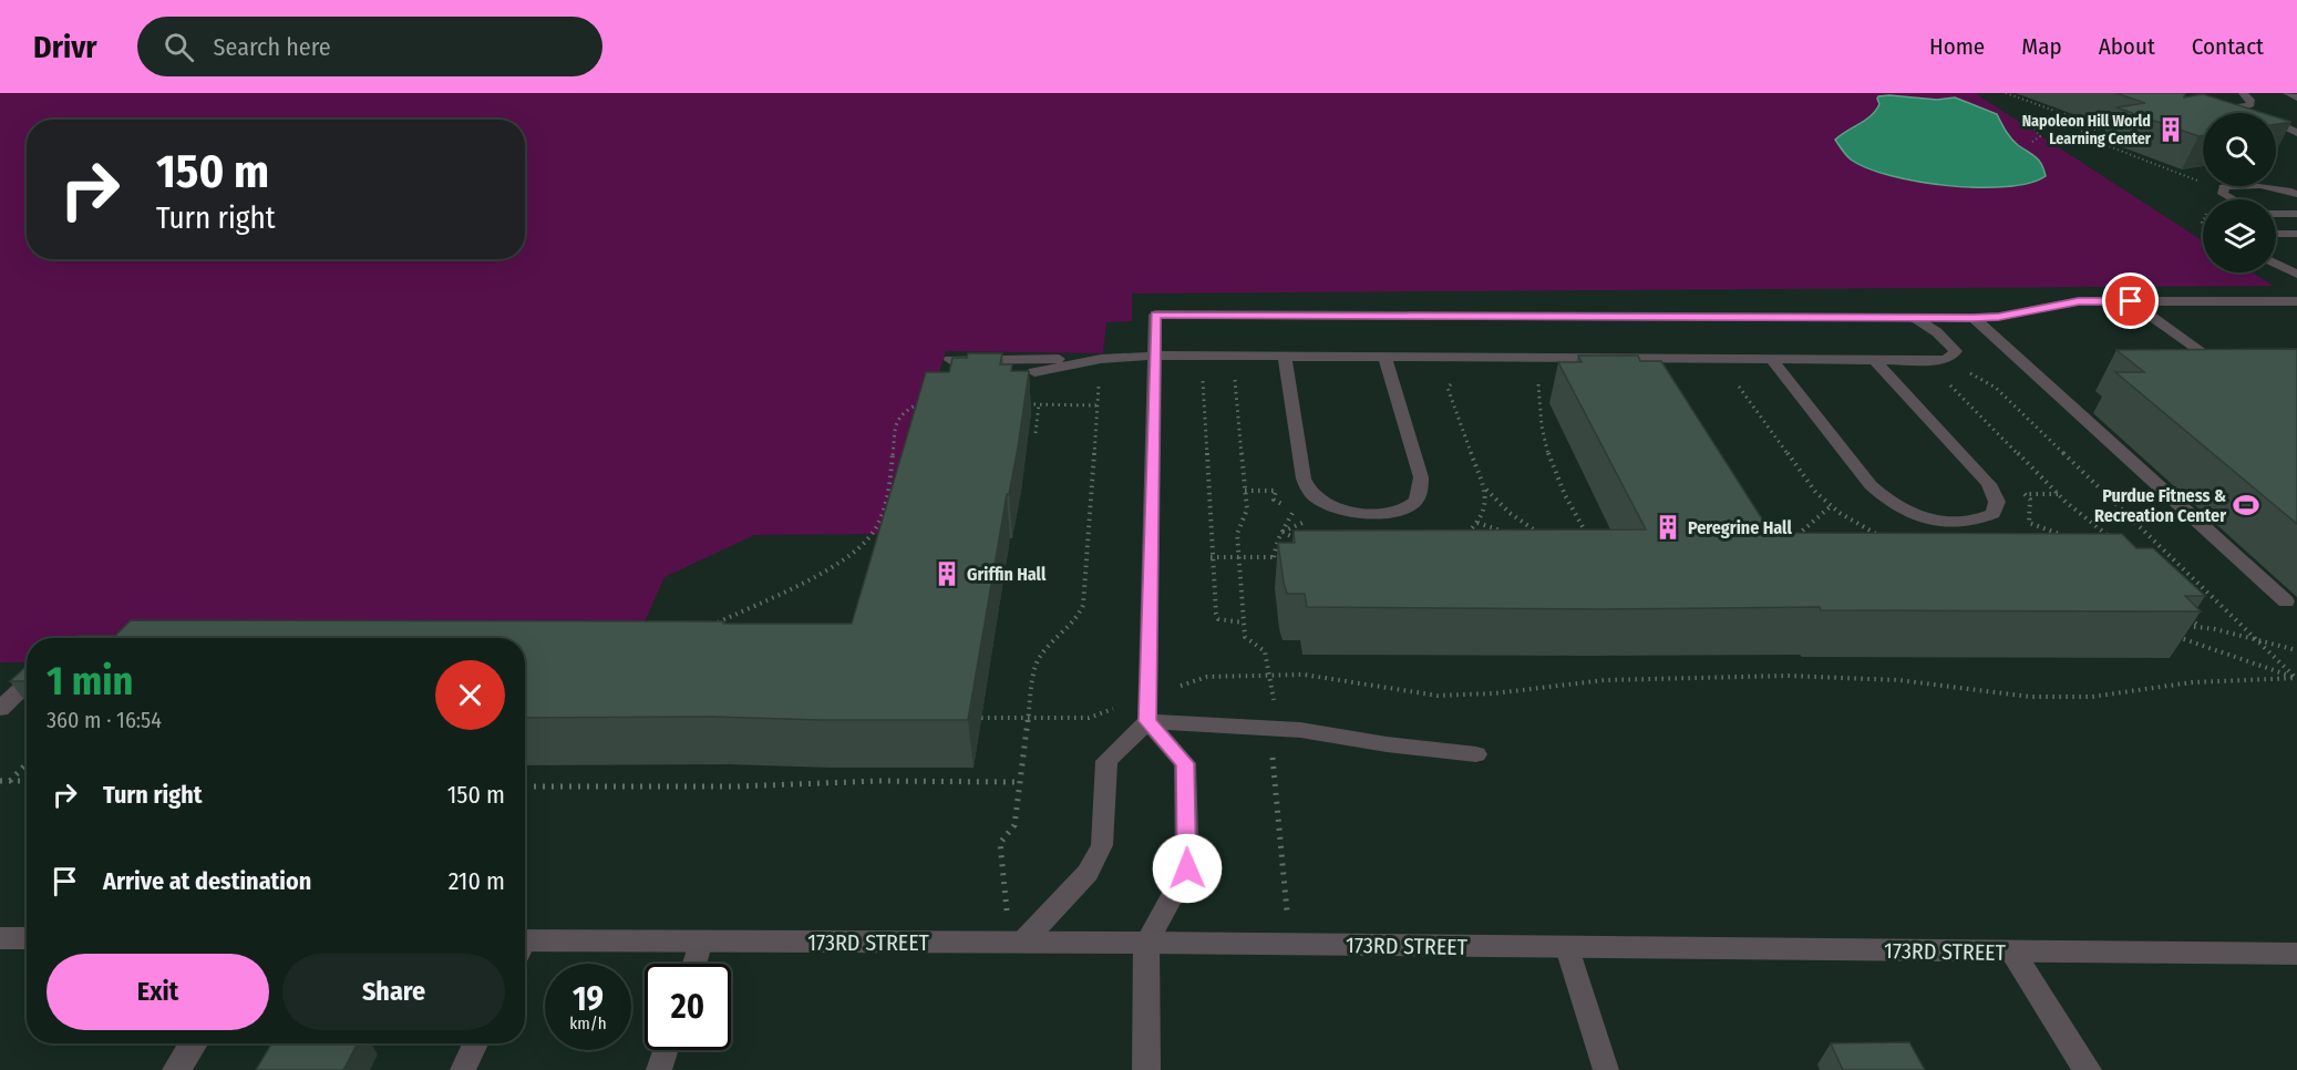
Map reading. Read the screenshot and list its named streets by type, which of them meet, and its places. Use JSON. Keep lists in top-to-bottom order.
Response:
{
  "streets": {
    "street": ["173RD STREET"]
  },
  "places": {
    "building": ["Napoleon Hill World Learning Center", "Peregrine Hall", "Griffin Hall"],
    "sports": ["Purdue Fitness & Recreation Center"]
  },
  "page": {
    "header": "Drivr",
    "search": "Search here",
    "nav": [
      "Home",
      "Map",
      "About",
      "Contact"
    ],
    "turn": ["150 m", "Turn right"],
    "heading": ["1 min", "360 m · 16:54"],
    "list": [
      {
        "name": "Turn right",
        "value": "150 m"
      },
      {
        "name": "Arrive at destination",
        "value": "210 m"
      }
    ],
    "buttons": ["Exit", "Share"],
    "speed": "19 km/h",
    "limit": "20"
  }
}
